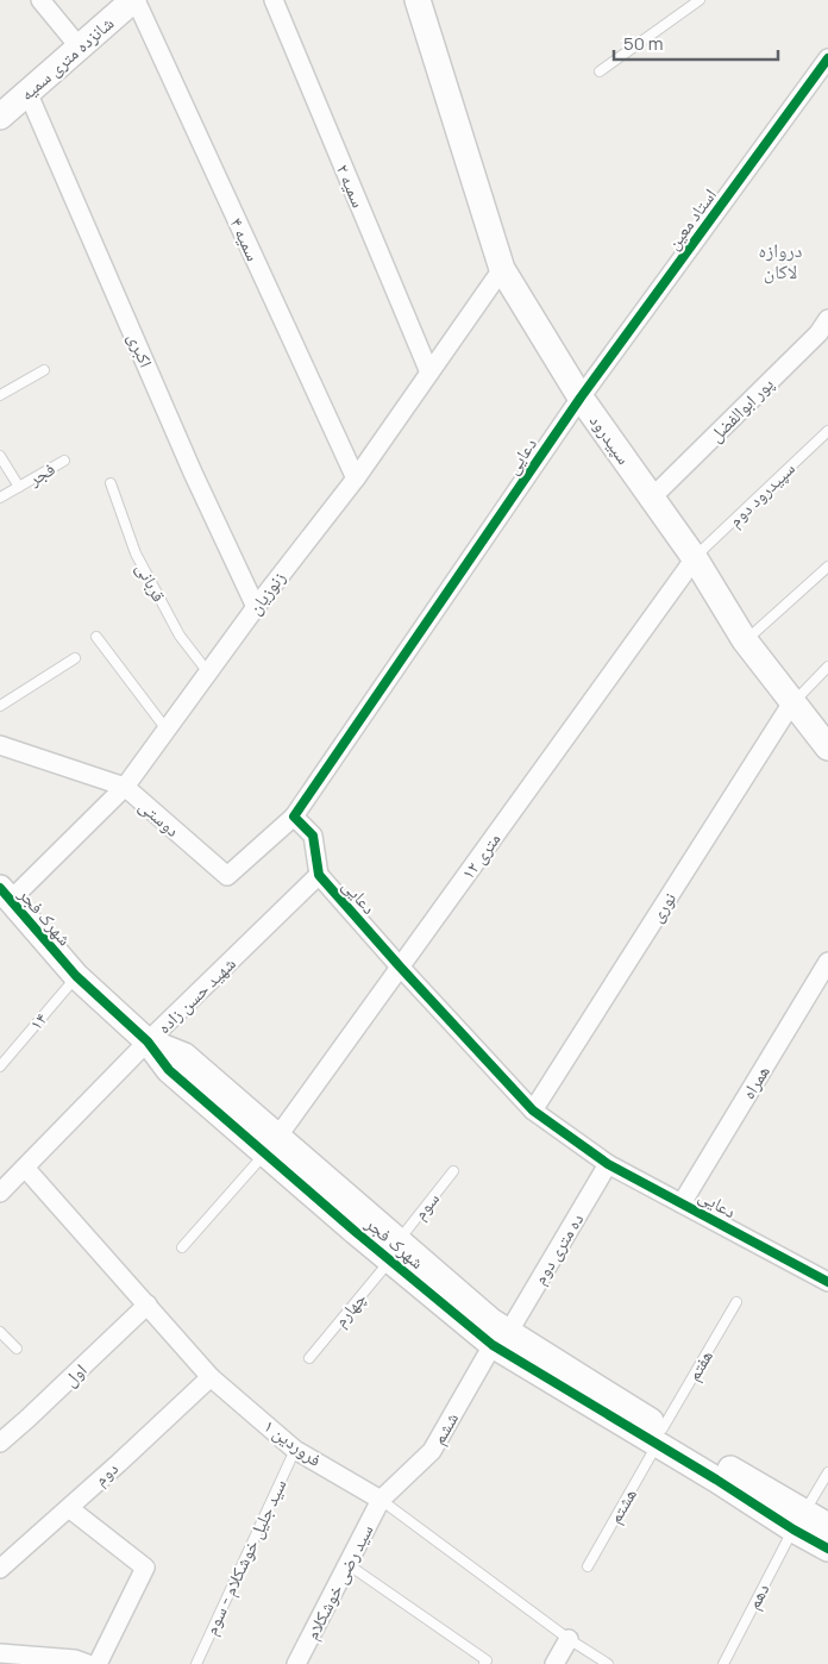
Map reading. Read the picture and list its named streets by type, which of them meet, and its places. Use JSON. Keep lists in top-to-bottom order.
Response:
{
  "streets": {
    "street": [
      "شانزده متری سمیه",
      "سمیه ۲",
      "استاد معین",
      "سمیه ۴",
      "اکبری",
      "پور ابوالفضل",
      "سپیدرود",
      "دعایی",
      "زنوزیان",
      "دوستی",
      "۱۲ متری",
      "نوری",
      "شهرک فجر",
      "شهید حسن زاده",
      "همراه",
      "ده متری دوم",
      "اول",
      "ششم",
      "فروردین ۱",
      "دوم",
      "سید رضی خوشکلام"
    ],
    "lane": [
      "فجر",
      "سپیدرود دوم",
      "قربانی",
      "۱۴",
      "سوم",
      "چهارم",
      "هفتم",
      "هشتم",
      "سید جلیل خوشکلام - سوم",
      "دهم"
    ]
  },
  "crossings": [
    ["شانزده متری سمیه", "سمیه ۴"],
    ["شانزده متری سمیه", "اکبری"],
    ["سمیه ۲", "زنوزیان"],
    ["استاد معین", "سپیدرود"],
    ["استاد معین", "دعایی"],
    ["سمیه ۴", "زنوزیان"],
    ["اکبری", "زنوزیان"],
    ["پور ابوالفضل", "سپیدرود"],
    ["سپیدرود", "دعایی"],
    ["سپیدرود", "سپیدرود دوم"],
    ["سپیدرود", "زنوزیان"],
    ["سپیدرود", "۱۲ متری"],
    ["سپیدرود", "نوری"],
    ["دعایی", "دوستی"],
    ["دعایی", "۱۲ متری"],
    ["دعایی", "نوری"],
    ["دعایی", "شهید حسن زاده"],
    ["دعایی", "همراه"],
    ["دعایی", "ده متری دوم"],
    ["سپیدرود دوم", "۱۲ متری"],
    ["قربانی", "زنوزیان"],
    ["زنوزیان", "دوستی"],
    ["زنوزیان", "شهرک فجر"],
    ["۱۲ متری", "شهرک فجر"],
    ["شهرک فجر", "شهید حسن زاده"],
    ["شهرک فجر", "۱۴"],
    ["شهرک فجر", "سوم"],
    ["شهرک فجر", "ده متری دوم"],
    ["شهرک فجر", "چهارم"],
    ["شهرک فجر", "هفتم"],
    ["شهرک فجر", "ششم"],
    ["شهرک فجر", "هشتم"],
    ["شهرک فجر", "دهم"],
    ["شهید حسن زاده", "فروردین ۱"],
    ["سوم", "چهارم"],
    ["ده متری دوم", "ششم"],
    ["هفتم", "هشتم"],
    ["اول", "فروردین ۱"],
    ["ششم", "فروردین ۱"],
    ["ششم", "سید رضی خوشکلام"],
    ["فروردین ۱", "دوم"],
    ["فروردین ۱", "سید جلیل خوشکلام - سوم"],
    ["فروردین ۱", "سید رضی خوشکلام"]
  ],
  "districts": ["دروازه لاکان"],
  "scale_bar": "50 m"
}
